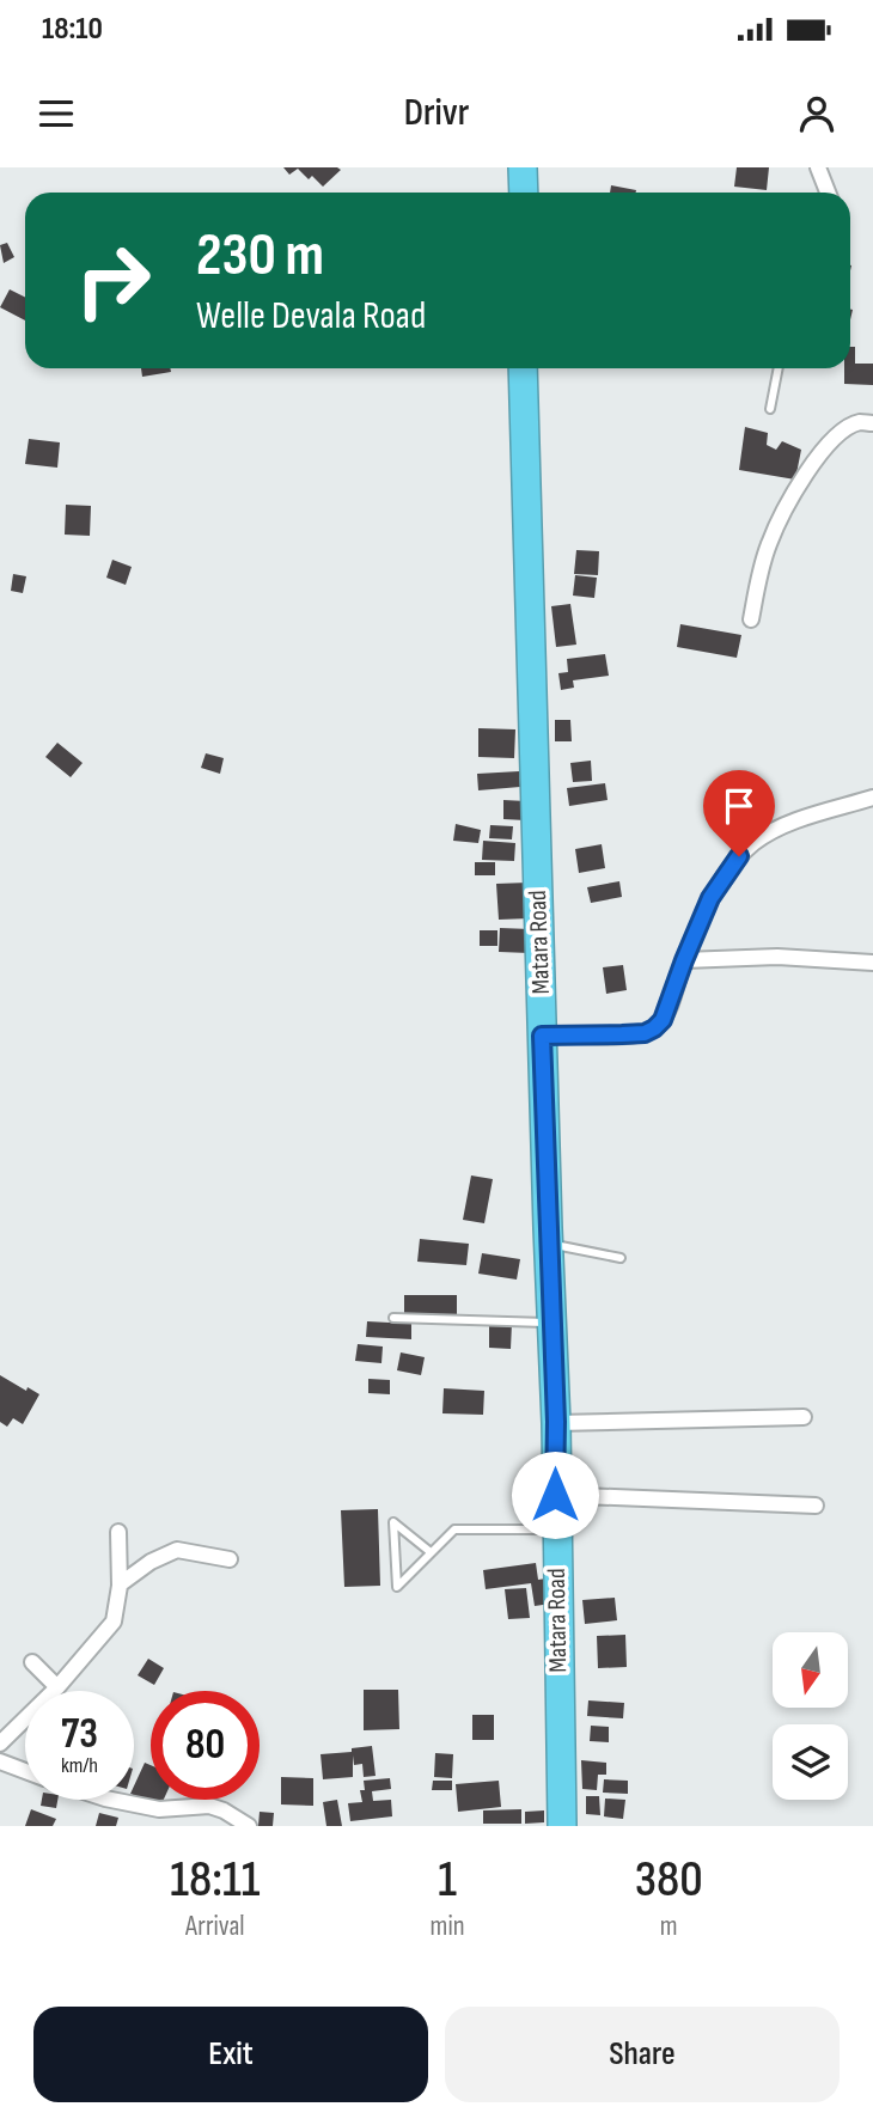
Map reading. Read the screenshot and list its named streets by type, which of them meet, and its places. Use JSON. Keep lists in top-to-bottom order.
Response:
{
  "streets": {
    "highway": ["Matara Road"]
  },
  "north": "bottom",
  "page": {
    "status": "18:10",
    "header": "Drivr",
    "turn": ["230 m", "Welle Devala Road"],
    "speed": "73 km/h",
    "limit": "80",
    "eta": [
      "18:11",
      "Arrival",
      "1",
      "min",
      "380",
      "m"
    ],
    "buttons": ["Exit", "Share"]
  }
}
